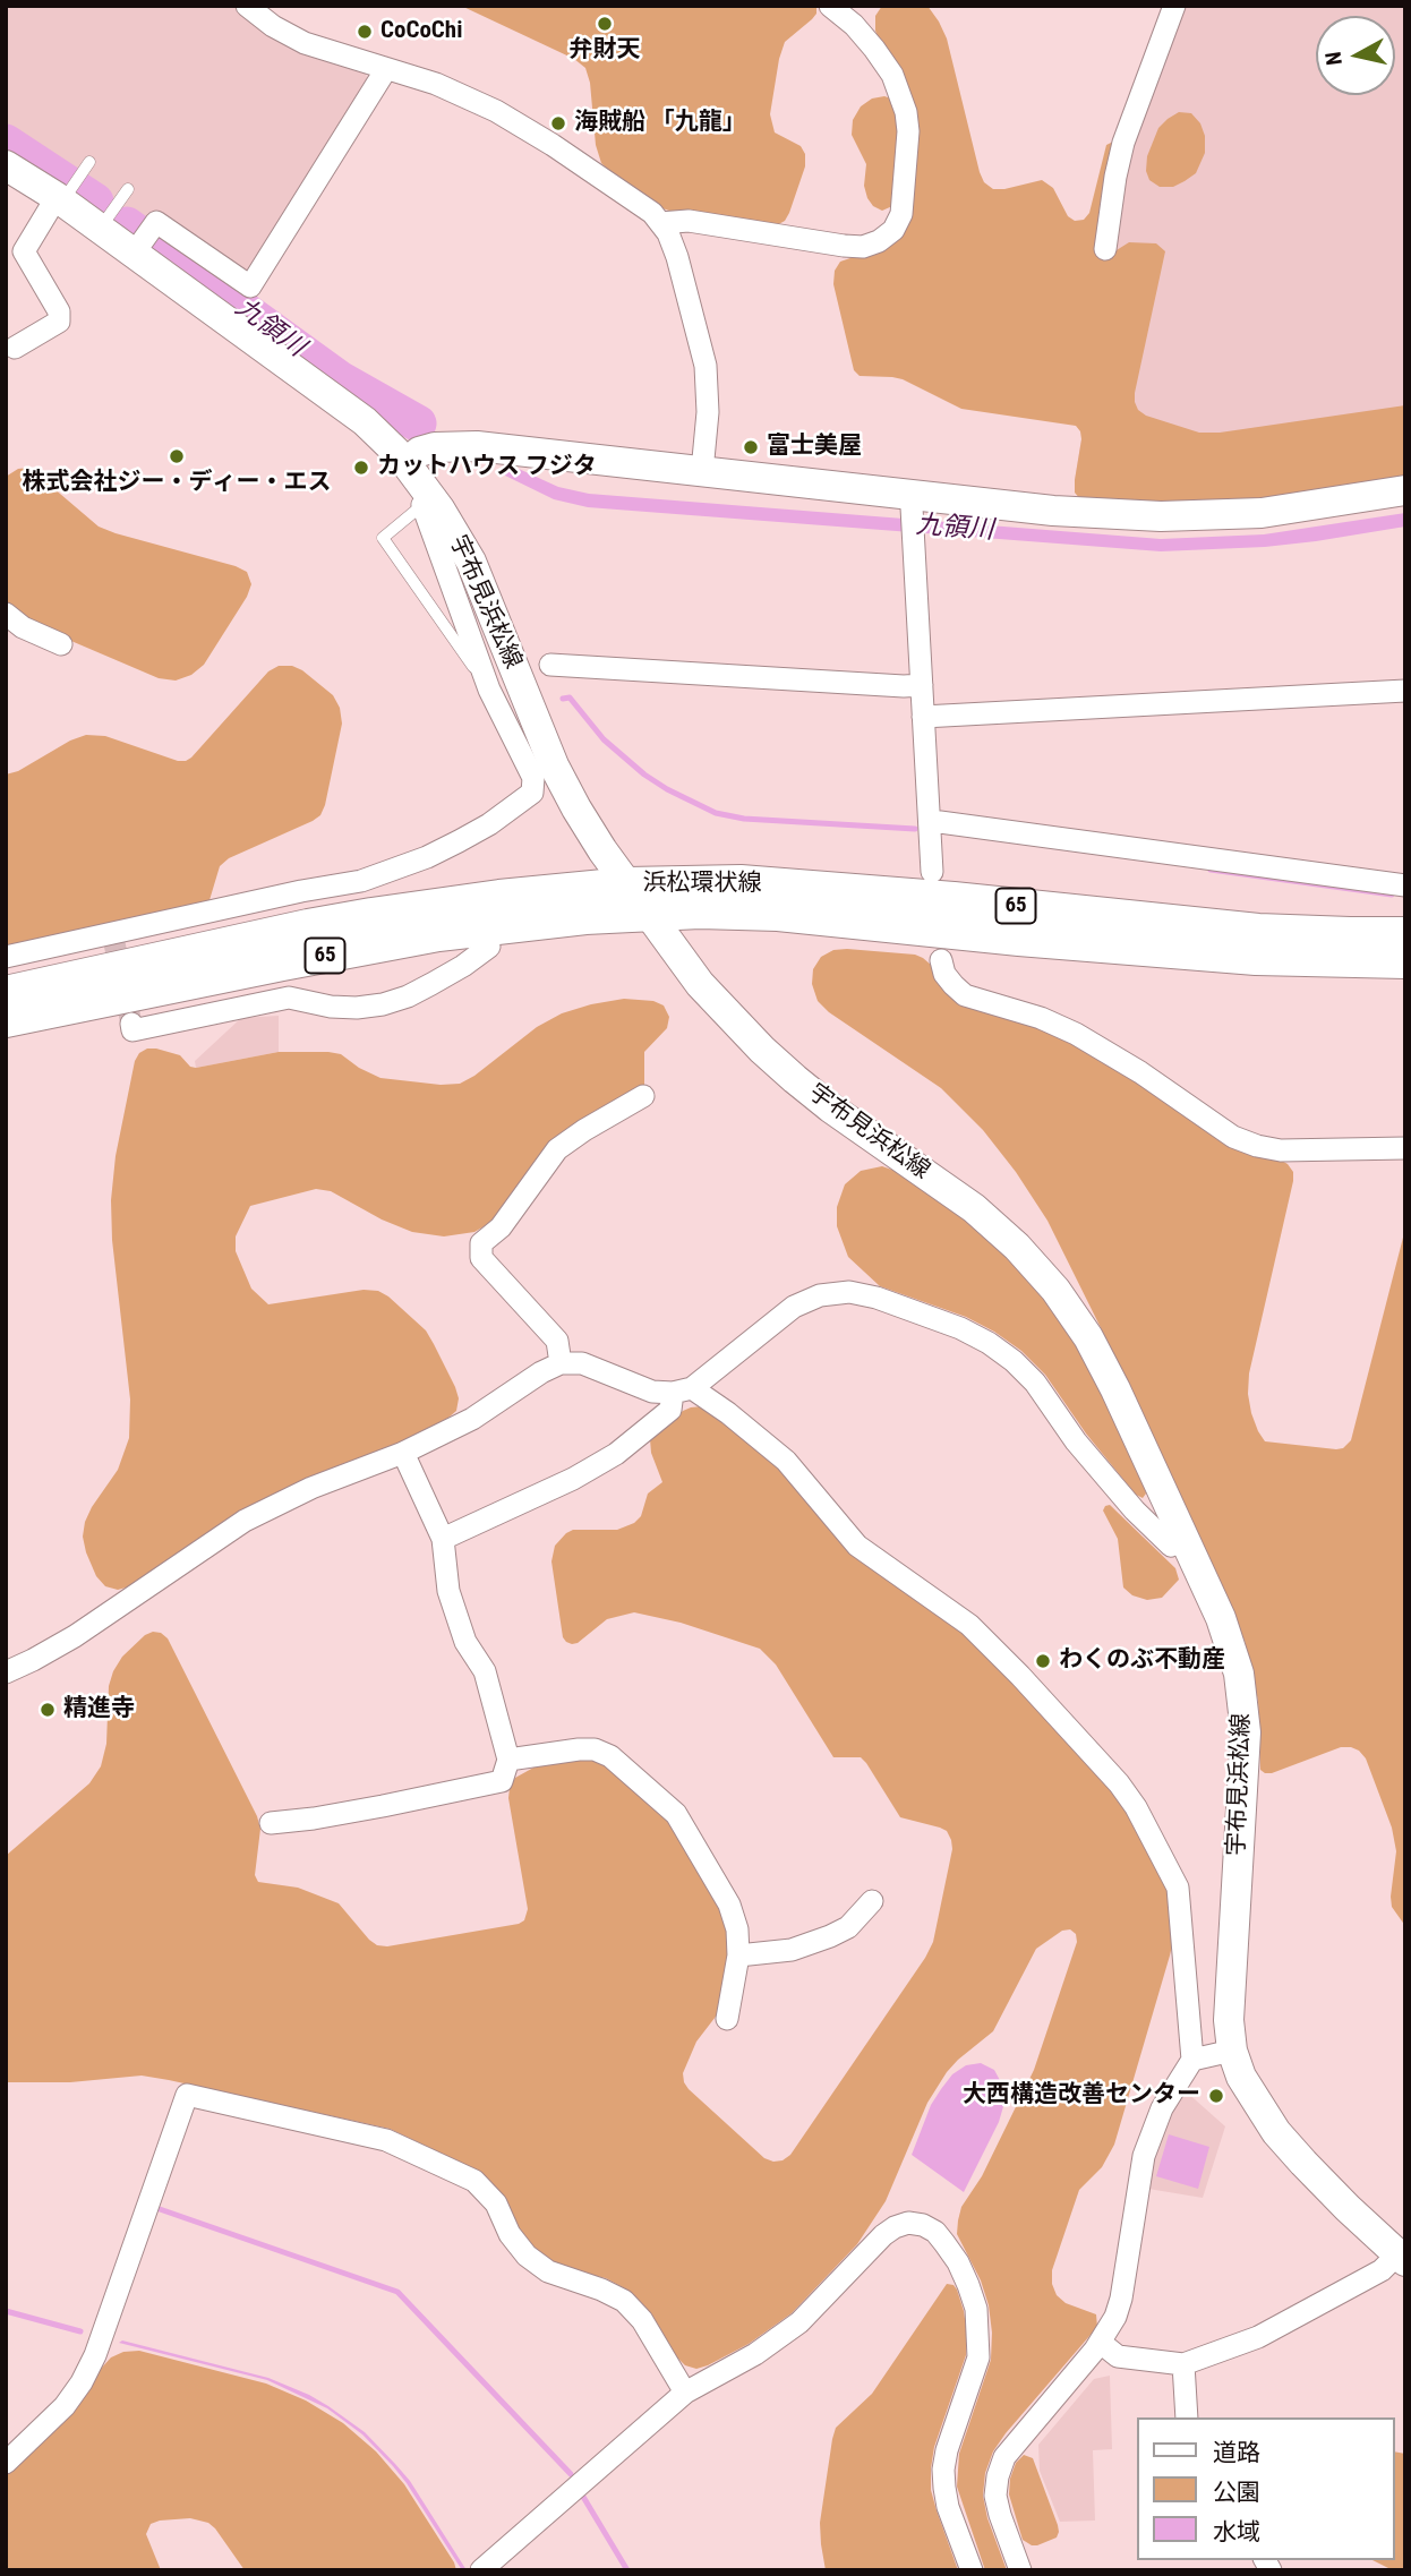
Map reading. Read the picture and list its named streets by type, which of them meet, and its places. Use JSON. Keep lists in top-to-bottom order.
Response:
{
  "streets": {
    "main road": ["宇布見浜松線", "浜松環状線", "65"]
  },
  "crossings": [
    ["宇布見浜松線", "浜松環状線"]
  ],
  "water": ["九領川"],
  "places": [
    "弁財天",
    "CoCoChi",
    "海賊船 「九龍」",
    "富士美屋",
    "株式会社ジー・ディー・エス",
    "カットハウス フジタ",
    "わくのぶ不動産",
    "精進寺",
    "大西構造改善センター"
  ],
  "legend": ["道路", "公園", "水域"],
  "north": "left"
}
